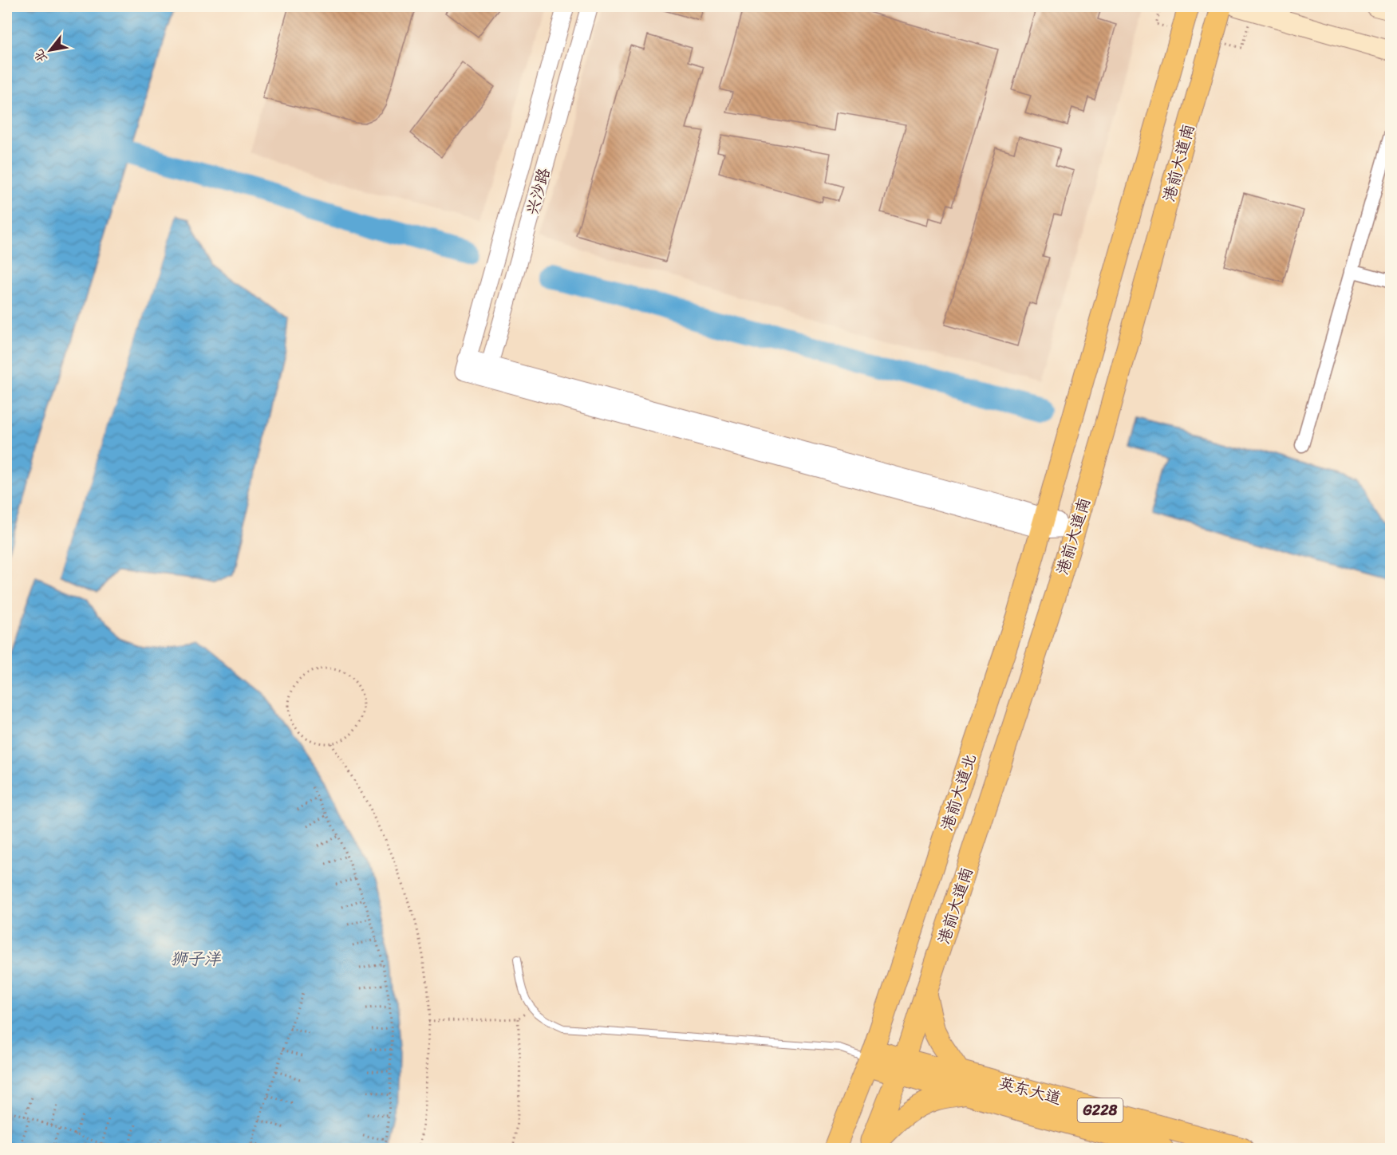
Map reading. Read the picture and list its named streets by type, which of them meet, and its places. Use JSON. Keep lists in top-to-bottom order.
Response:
{
  "streets": {
    "highway": ["港前大道北", "英东大道", "G228"],
    "main road": ["港前大道南"],
    "street": ["兴沙路"]
  },
  "crossings": [
    ["港前大道南", "港前大道北"],
    ["港前大道南", "英东大道"],
    ["港前大道北", "英东大道"]
  ],
  "water": ["狮子洋"],
  "north": "bottom left"
}
